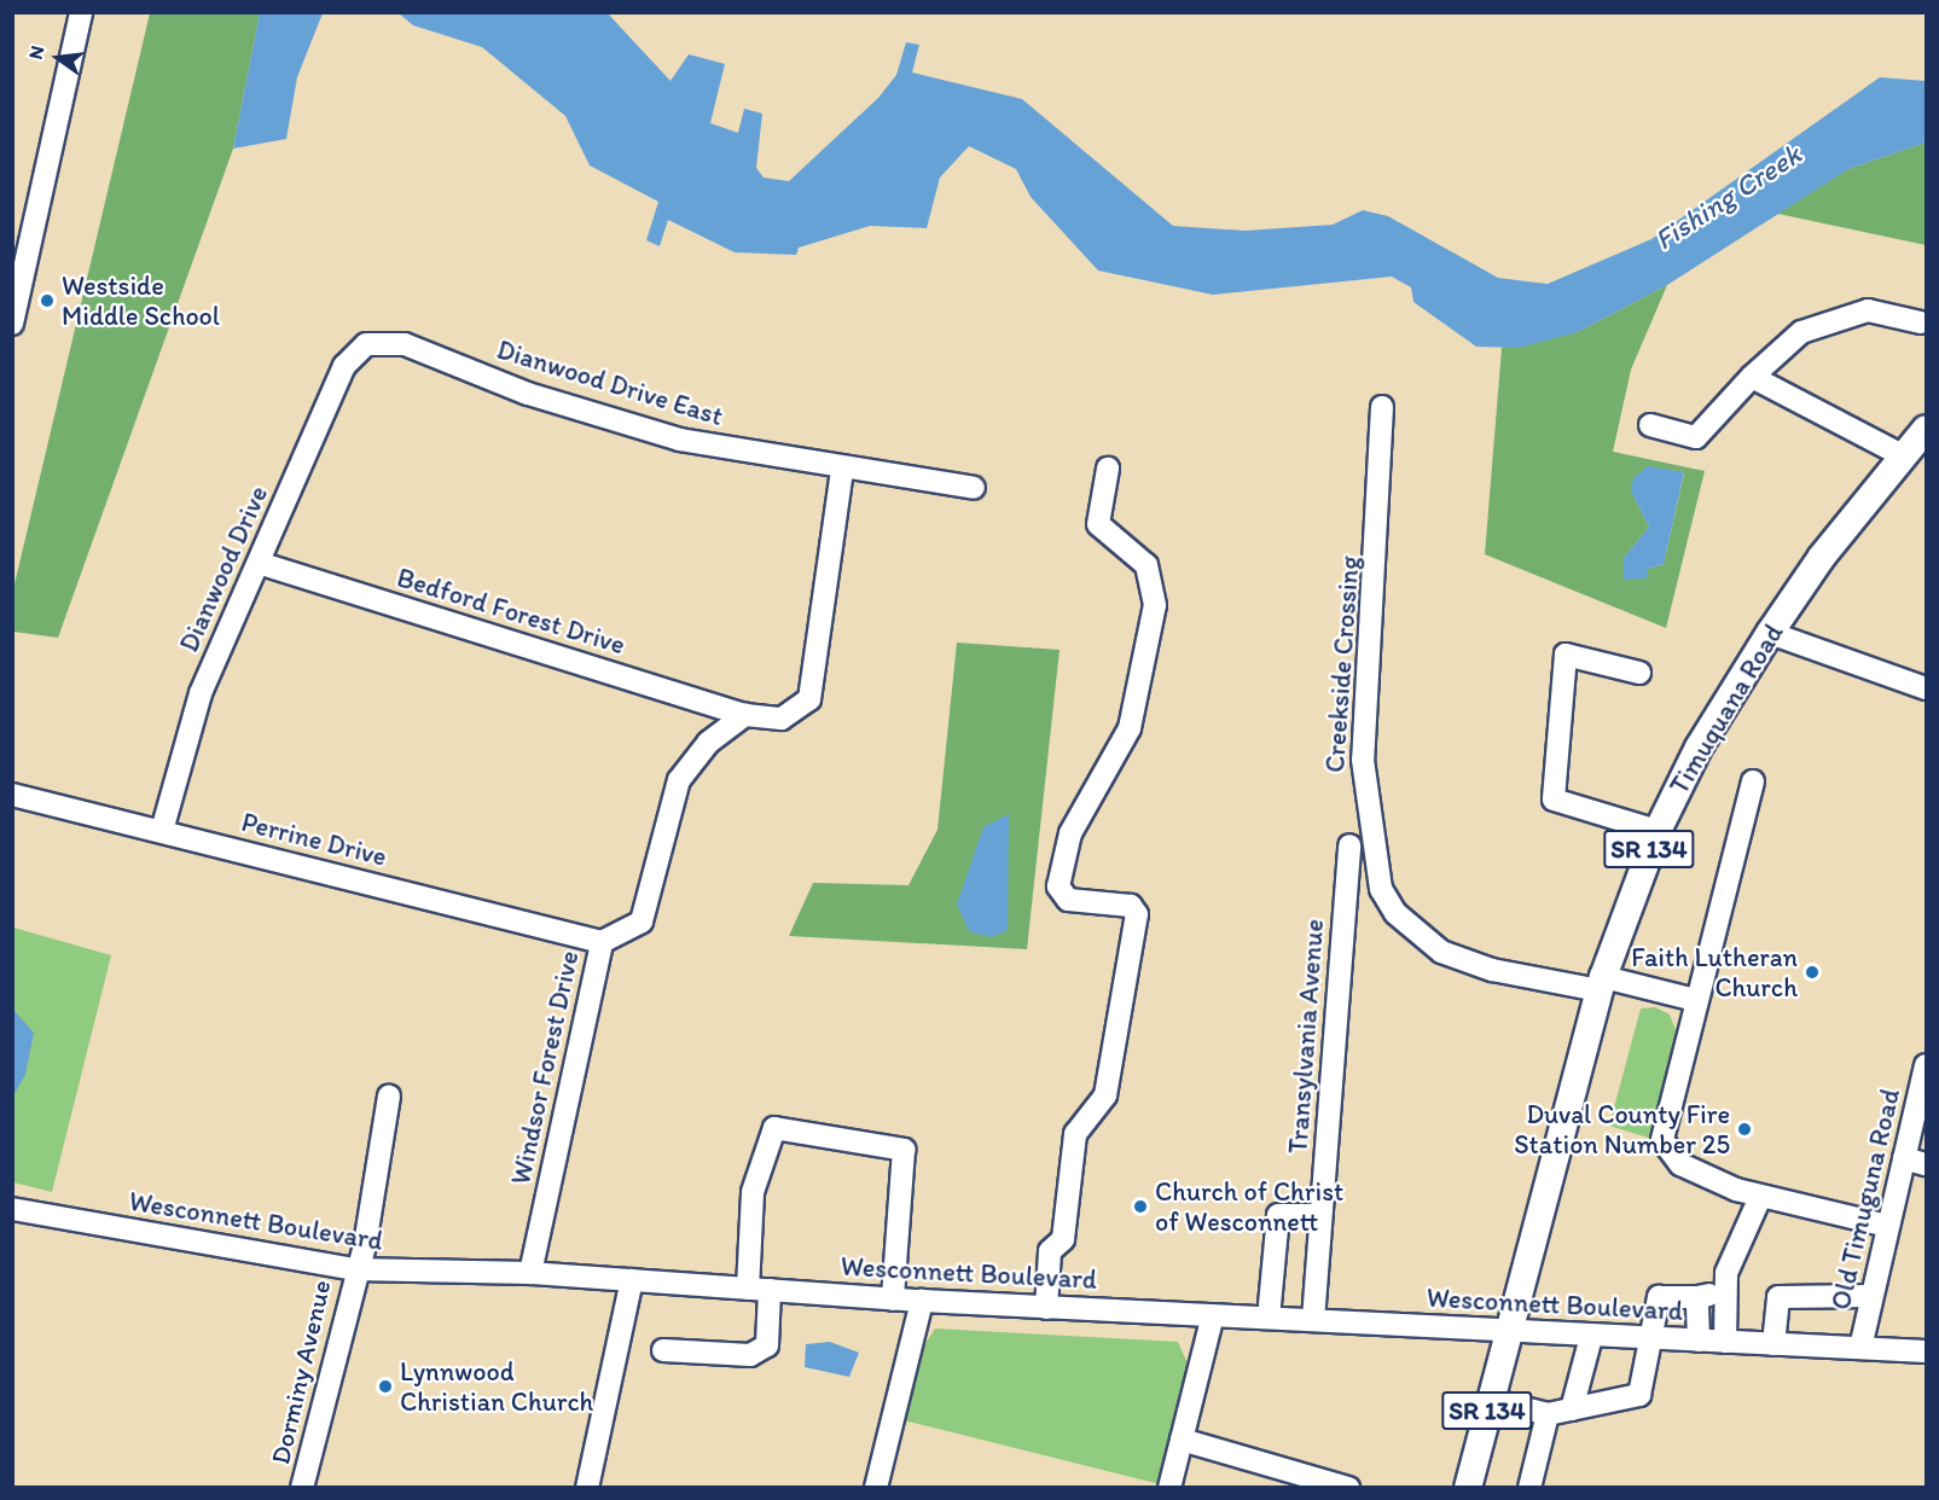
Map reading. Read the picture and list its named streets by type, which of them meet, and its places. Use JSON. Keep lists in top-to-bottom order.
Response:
{
  "streets": {
    "main road": ["Timuquana Road", "SR 134"],
    "street": [
      "Dianwood Drive East",
      "Dianwood Drive",
      "Bedford Forest Drive",
      "Creekside Crossing",
      "Perrine Drive",
      "Transylvania Avenue",
      "Windsor Forest Drive",
      "Old Timuguna Road",
      "Wesconnett Boulevard",
      "Dorminy Avenue"
    ]
  },
  "crossings": [
    ["Dianwood Drive East", "Dianwood Drive"],
    ["Dianwood Drive", "Bedford Forest Drive"],
    ["Dianwood Drive", "Perrine Drive"],
    ["Bedford Forest Drive", "Windsor Forest Drive"],
    ["Creekside Crossing", "Timuquana Road"],
    ["Timuquana Road", "Wesconnett Boulevard"],
    ["Perrine Drive", "Windsor Forest Drive"],
    ["Transylvania Avenue", "Wesconnett Boulevard"],
    ["Windsor Forest Drive", "Wesconnett Boulevard"],
    ["Old Timuguna Road", "Wesconnett Boulevard"],
    ["Wesconnett Boulevard", "Dorminy Avenue"]
  ],
  "water": ["Fishing Creek"],
  "places": [
    "Westside Middle School",
    "Faith Lutheran Church",
    "Duval County Fire Station Number 25",
    "Church of Christ of Wesconnett",
    "Lynnwood Christian Church"
  ],
  "north": "left"
}
